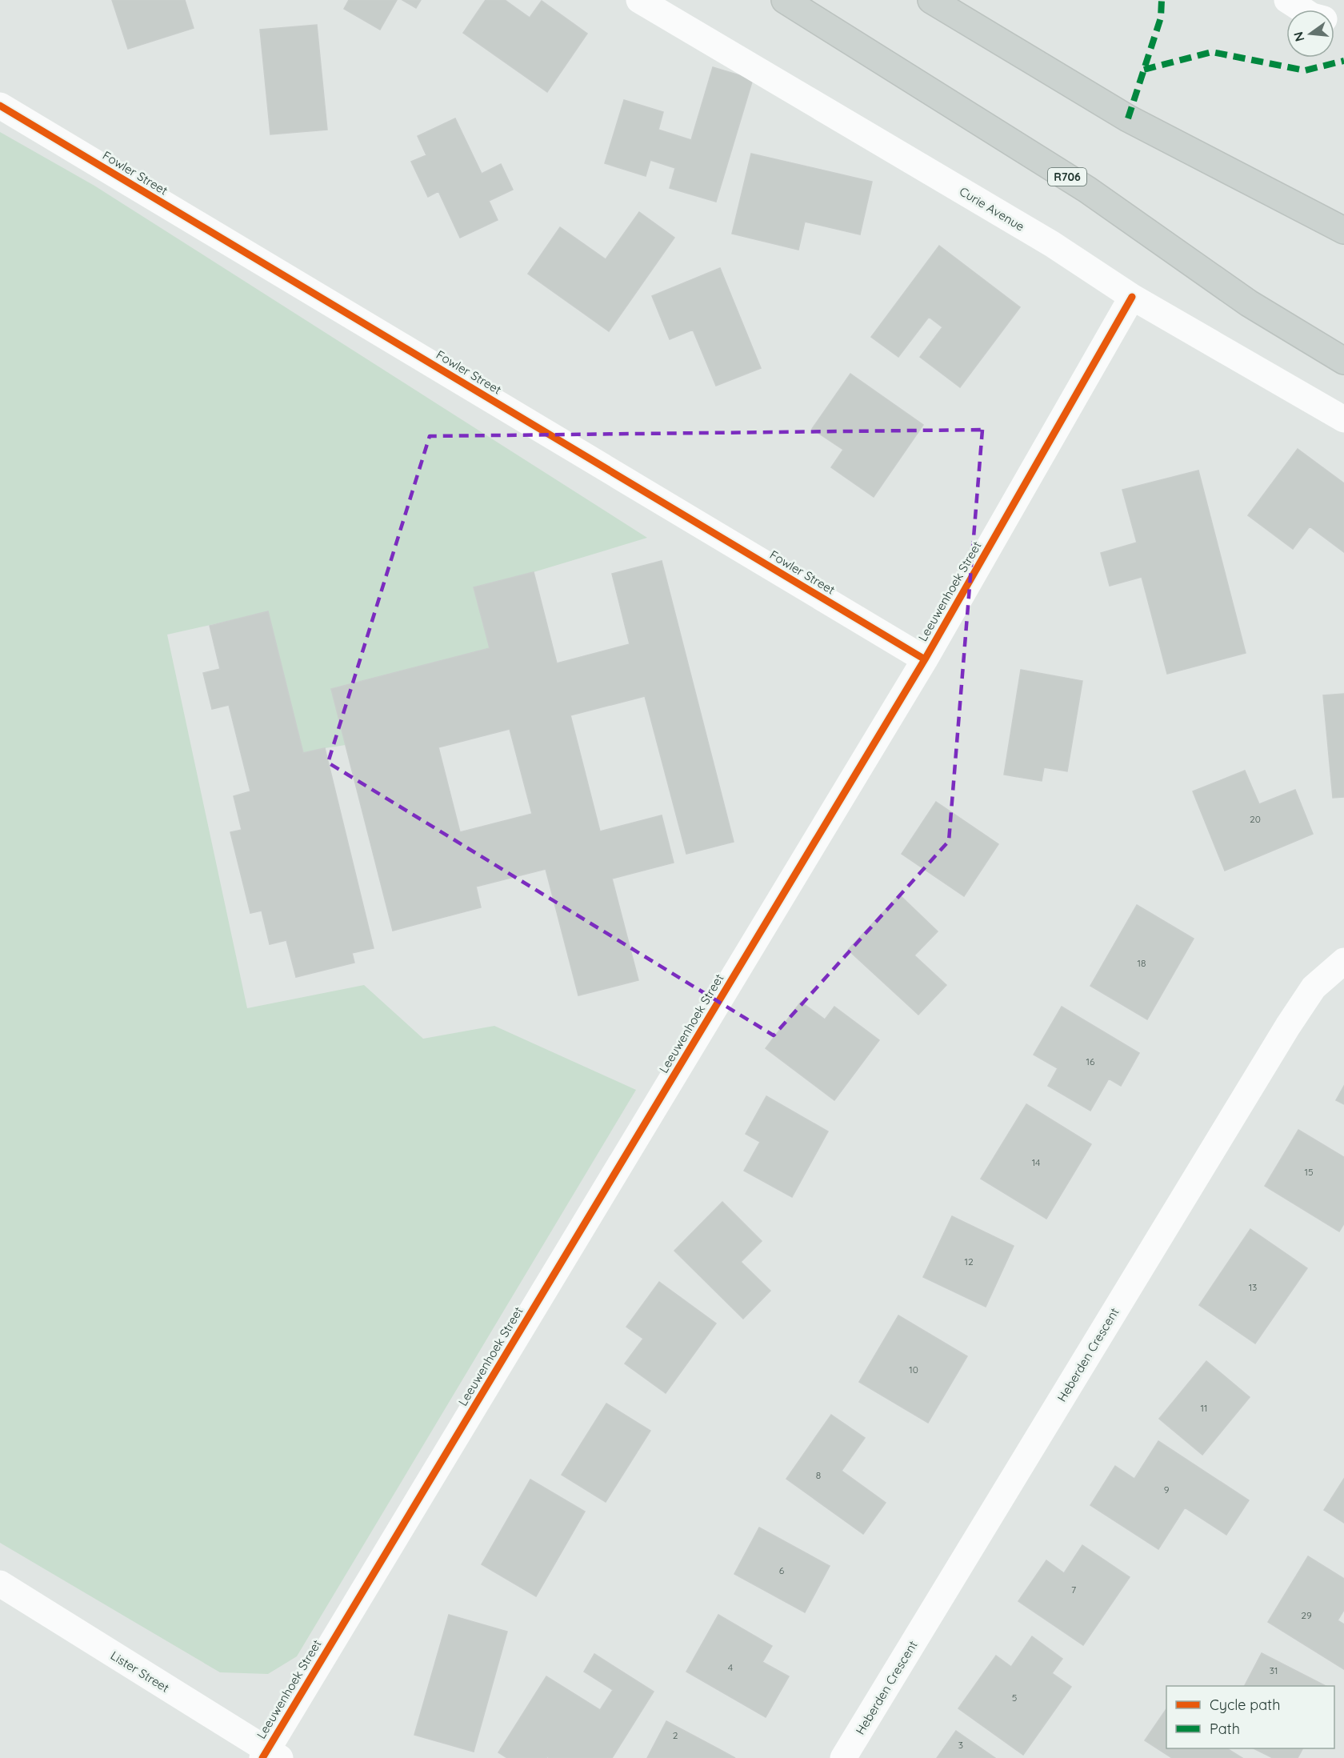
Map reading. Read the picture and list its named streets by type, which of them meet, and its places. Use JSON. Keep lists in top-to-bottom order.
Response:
{
  "streets": {
    "main road": ["R706"],
    "street": [
      "Fowler Street",
      "Curie Avenue",
      "Leeuwenhoek Street",
      "Heberden Crescent",
      "Lister Street"
    ]
  },
  "crossings": [
    ["Fowler Street", "Leeuwenhoek Street"],
    ["Curie Avenue", "Leeuwenhoek Street"],
    ["Leeuwenhoek Street", "Lister Street"]
  ],
  "house_numbers": [
    "20",
    "18",
    "16",
    "14",
    "15",
    "12",
    "13",
    "10",
    "11",
    "8",
    "9",
    "6",
    "7",
    "29",
    "4",
    "31",
    "5",
    "2",
    "3"
  ],
  "legend": ["Cycle path", "Path"],
  "north": "left"
}
